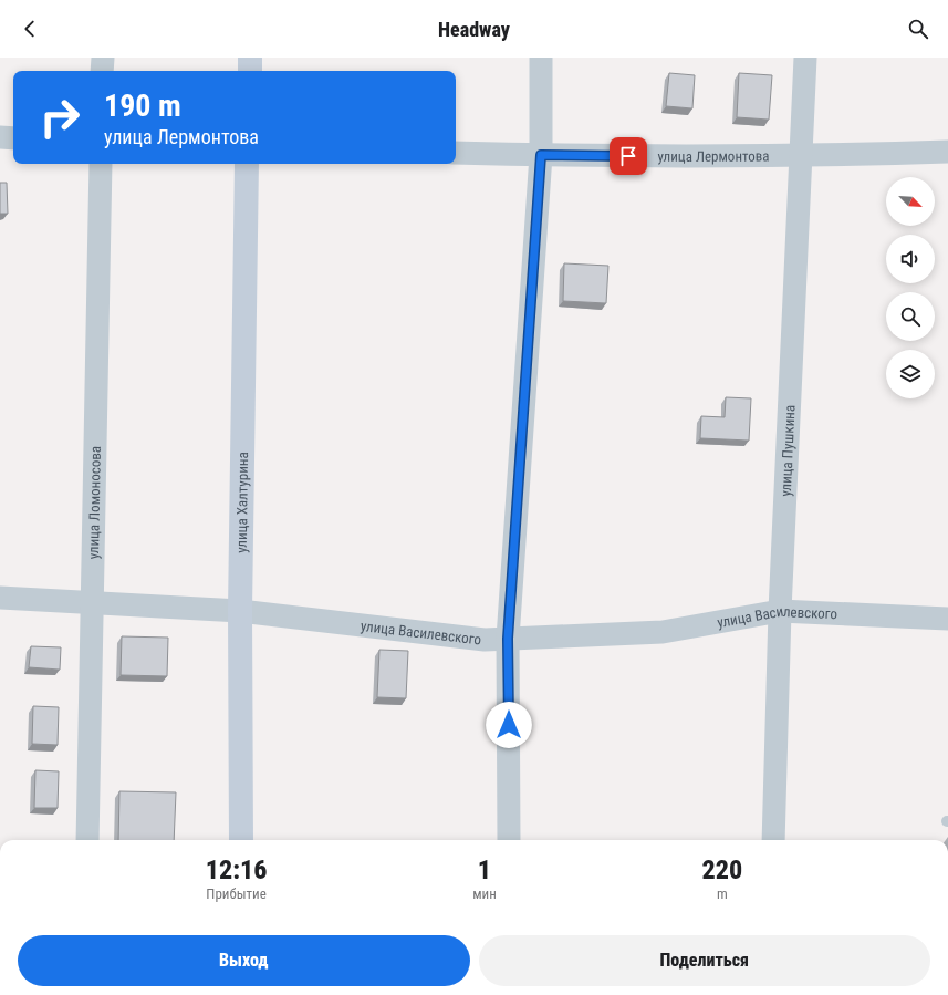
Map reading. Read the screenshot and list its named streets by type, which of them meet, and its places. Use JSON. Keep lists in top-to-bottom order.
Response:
{
  "streets": {
    "main road": ["улица Халтурина"],
    "street": [
      "улица Лермонтова",
      "улица Пушкина",
      "улица Ломоносова",
      "улица Василевского"
    ]
  },
  "crossings": [
    ["улица Лермонтова", "улица Пушкина"],
    ["улица Пушкина", "улица Василевского"],
    ["улица Ломоносова", "улица Василевского"],
    ["улица Халтурина", "улица Василевского"]
  ],
  "north": "bottom right",
  "page": {
    "header": "Headway",
    "turn": ["190 m", "улица Лермонтова"],
    "eta": [
      "12:16",
      "Прибытие",
      "1",
      "мин",
      "220",
      "m"
    ],
    "buttons": ["Выход", "Поделиться"]
  }
}
